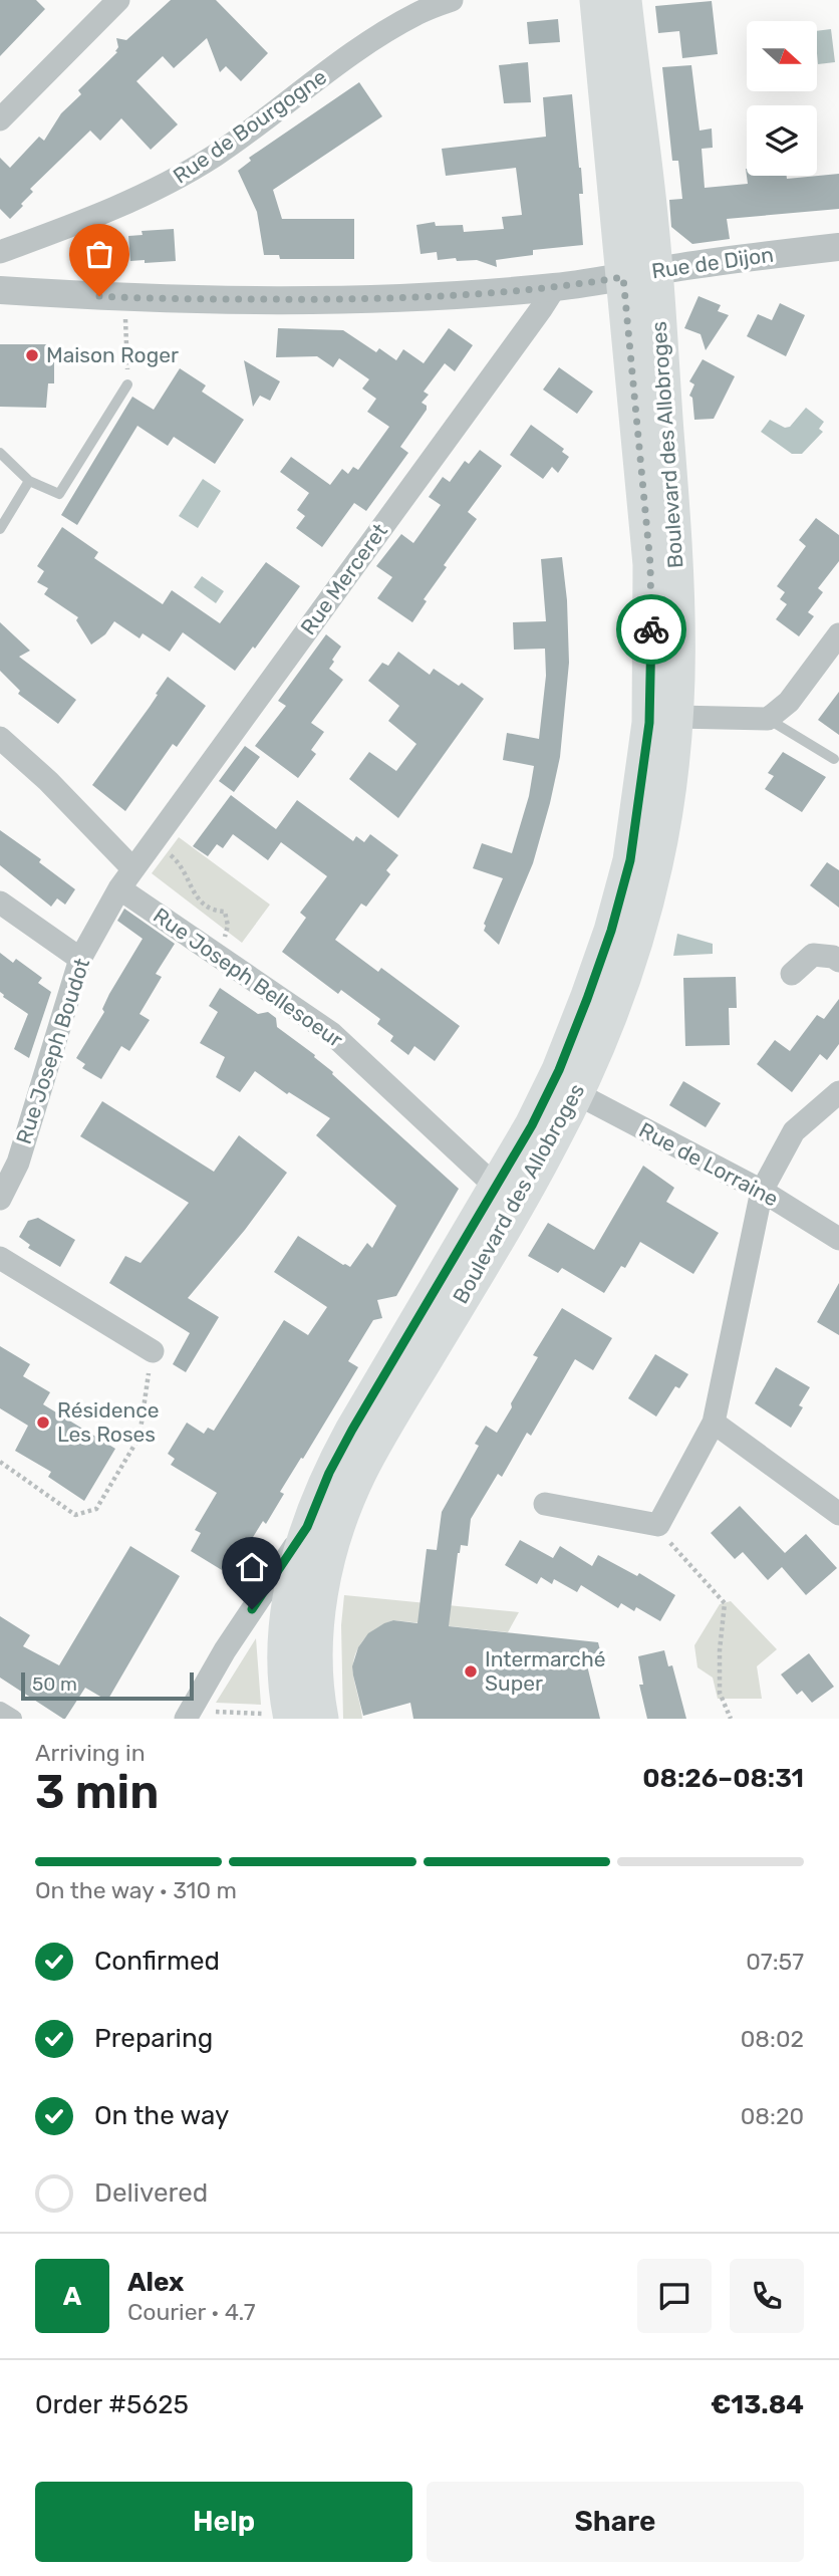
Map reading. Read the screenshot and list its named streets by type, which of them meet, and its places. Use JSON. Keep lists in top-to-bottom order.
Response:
{
  "streets": {
    "main road": ["Boulevard des Allobroges"],
    "street": [
      "Rue de Bourgogne",
      "Rue de Dijon",
      "Rue Merceret",
      "Rue Joseph Bellesoeur",
      "Rue Joseph Boudot",
      "Rue de Lorraine"
    ]
  },
  "crossings": [
    ["Rue de Dijon", "Boulevard des Allobroges"],
    ["Rue de Dijon", "Rue Merceret"],
    ["Boulevard des Allobroges", "Rue Joseph Bellesoeur"],
    ["Boulevard des Allobroges", "Rue de Lorraine"],
    ["Rue Merceret", "Rue Joseph Boudot"],
    ["Rue Joseph Bellesoeur", "Rue Joseph Boudot"]
  ],
  "places": ["Maison Roger", "Résidence Les Roses", "Intermarché Super"],
  "scale_bar": "50 m",
  "north": "right",
  "page": {
    "scale": "50 m",
    "heading": ["3 min", "Arriving in", "08:26–08:31"],
    "panel": [
      "Alex",
      "Courier · 4.7",
      "Order #5625",
      "€13.84"
    ],
    "bar": "On the way · 310 m",
    "list": [
      ["Confirmed", "07:57"],
      ["Preparing", "08:02"],
      ["On the way", "08:20"],
      "Delivered"
    ],
    "round": "A",
    "buttons": ["Help", "Share"]
  }
}
